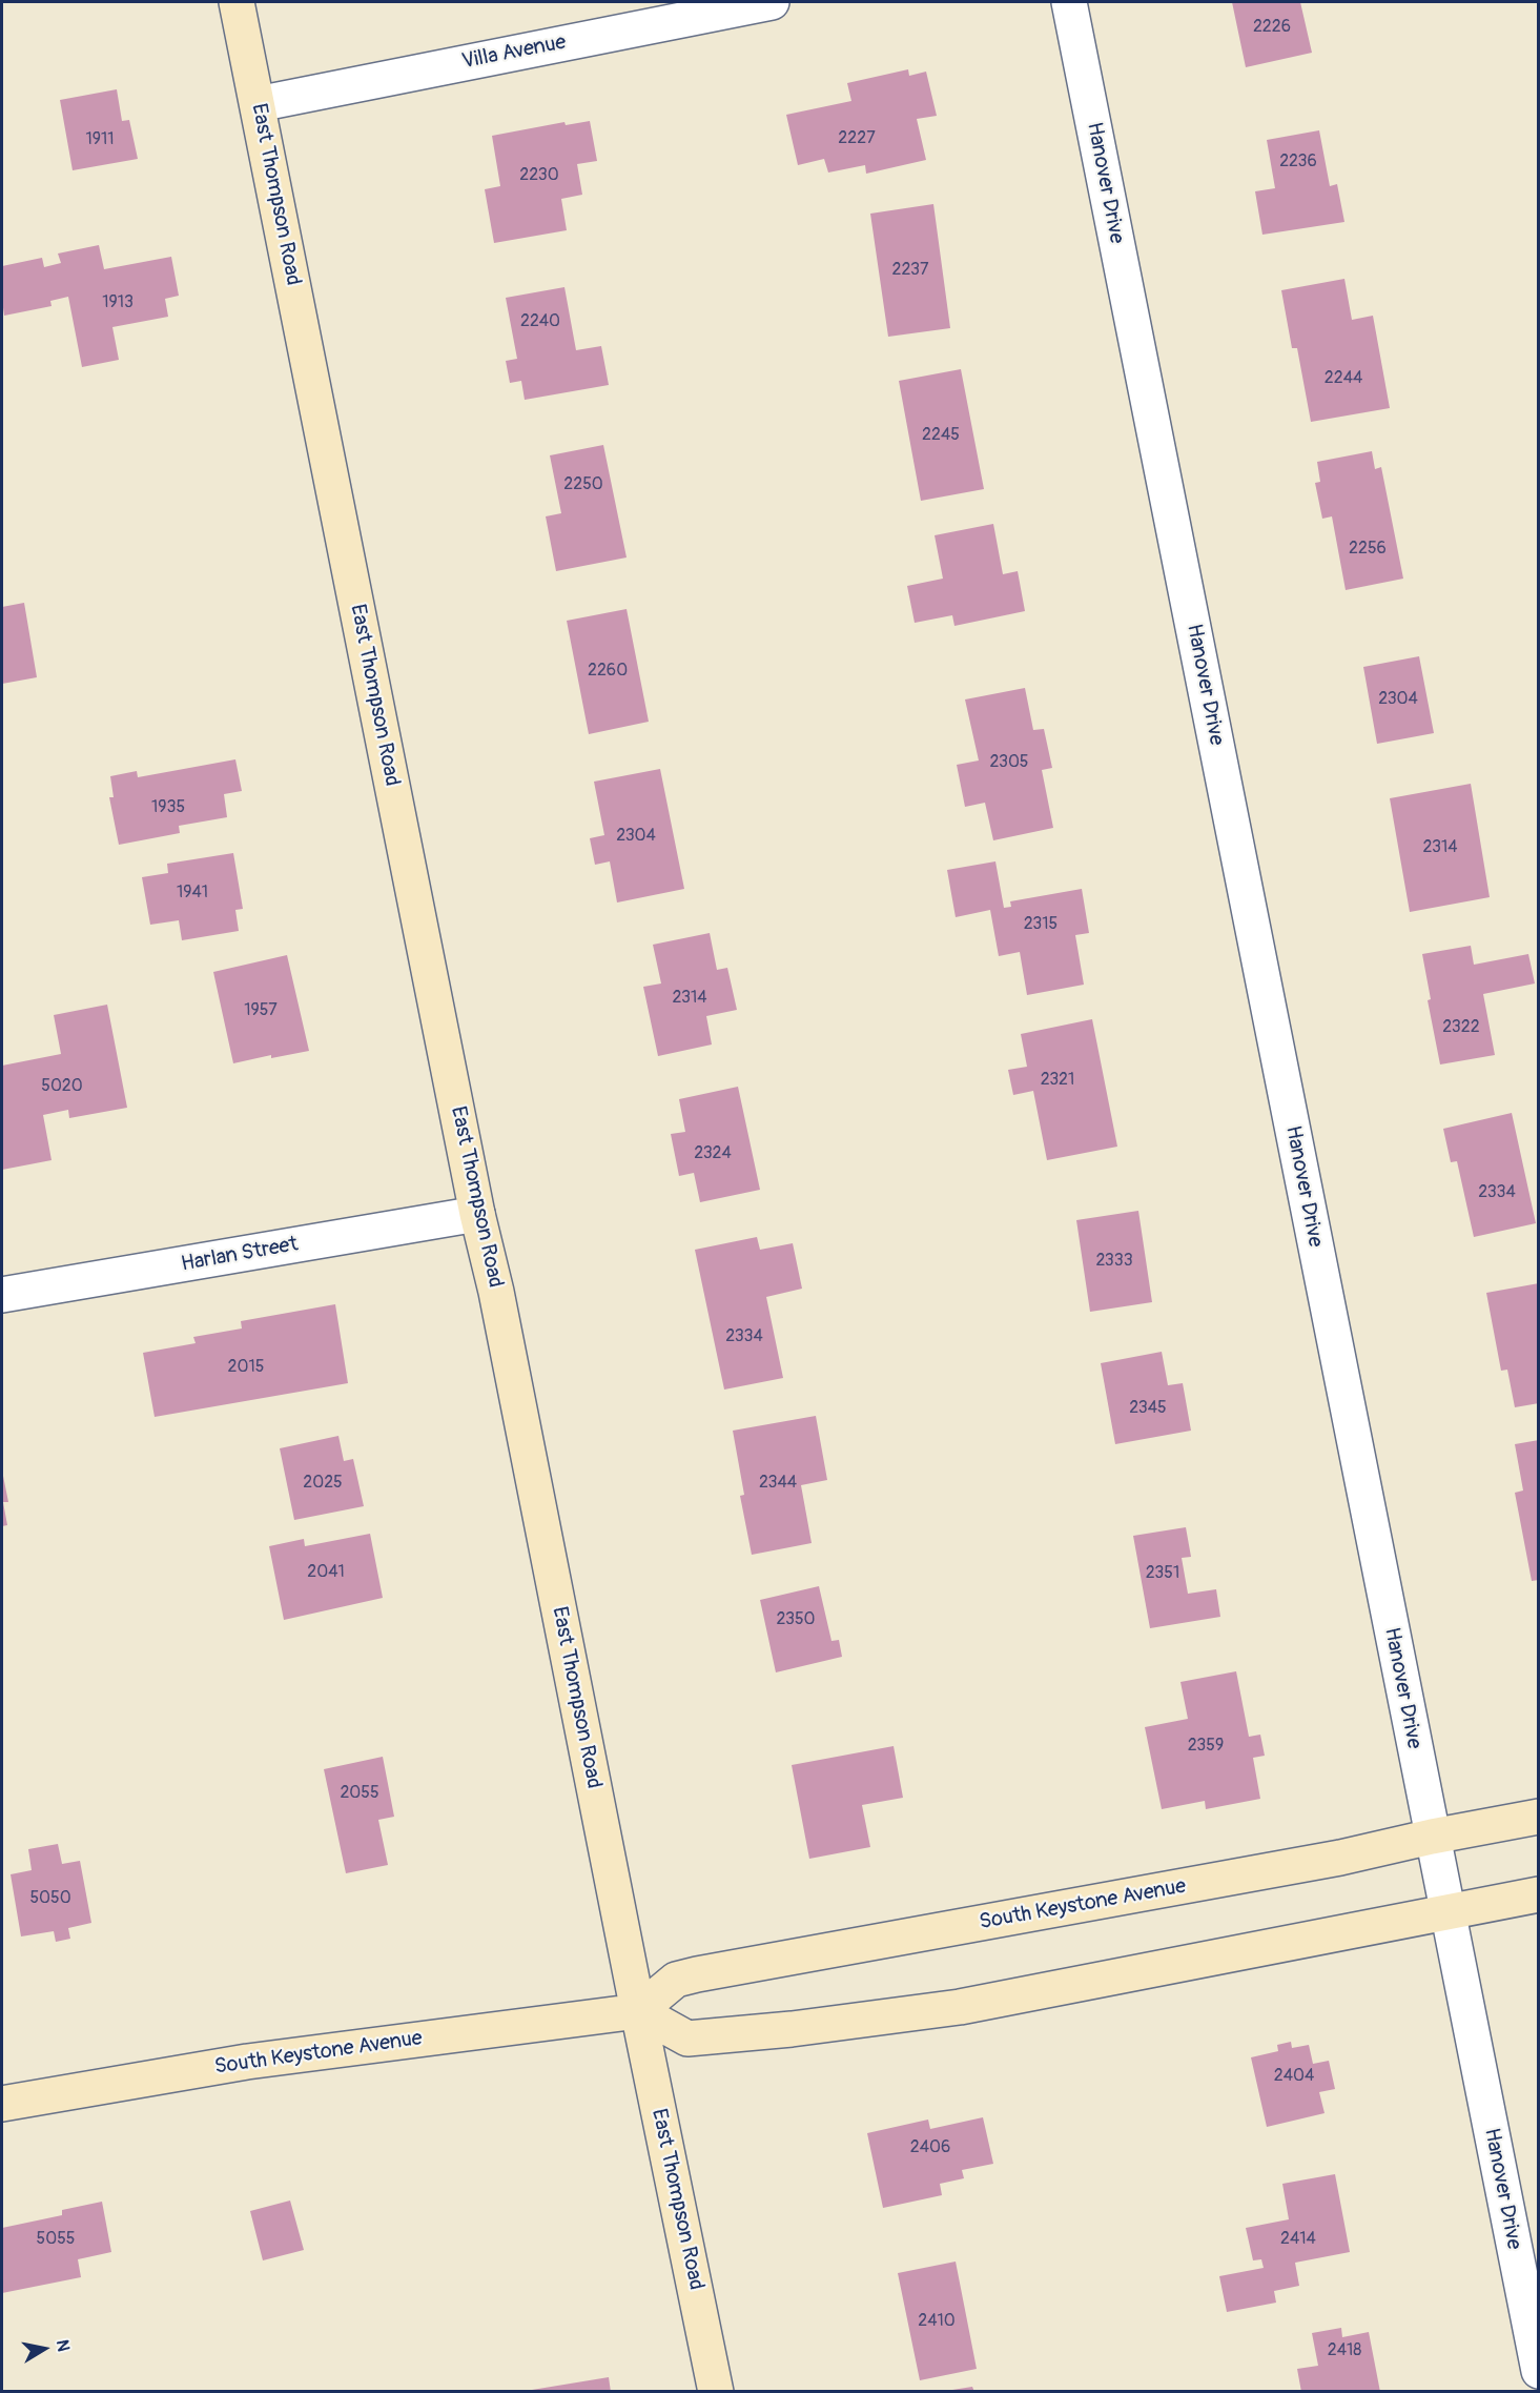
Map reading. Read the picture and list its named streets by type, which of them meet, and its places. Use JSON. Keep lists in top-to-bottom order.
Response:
{
  "streets": {
    "main road": ["East Thompson Road", "South Keystone Avenue"],
    "street": ["Villa Avenue", "Hanover Drive", "Harlan Street"]
  },
  "crossings": [
    ["Villa Avenue", "East Thompson Road"],
    ["Hanover Drive", "South Keystone Avenue"],
    ["East Thompson Road", "Harlan Street"],
    ["East Thompson Road", "South Keystone Avenue"]
  ],
  "house_numbers": [
    "2226",
    "2227",
    "1911",
    "2236",
    "2230",
    "2237",
    "1913",
    "2240",
    "2244",
    "2245",
    "2250",
    "2256",
    "2260",
    "2304",
    "2305",
    "1935",
    "2304",
    "2314",
    "1941",
    "2315",
    "2314",
    "1957",
    "2322",
    "2321",
    "5020",
    "2324",
    "2334",
    "2333",
    "2334",
    "2015",
    "2345",
    "2025",
    "2344",
    "2041",
    "2351",
    "2350",
    "2359",
    "2055",
    "5050",
    "2404",
    "2406",
    "5055",
    "2414",
    "2410",
    "2418"
  ],
  "north": "right"
}
